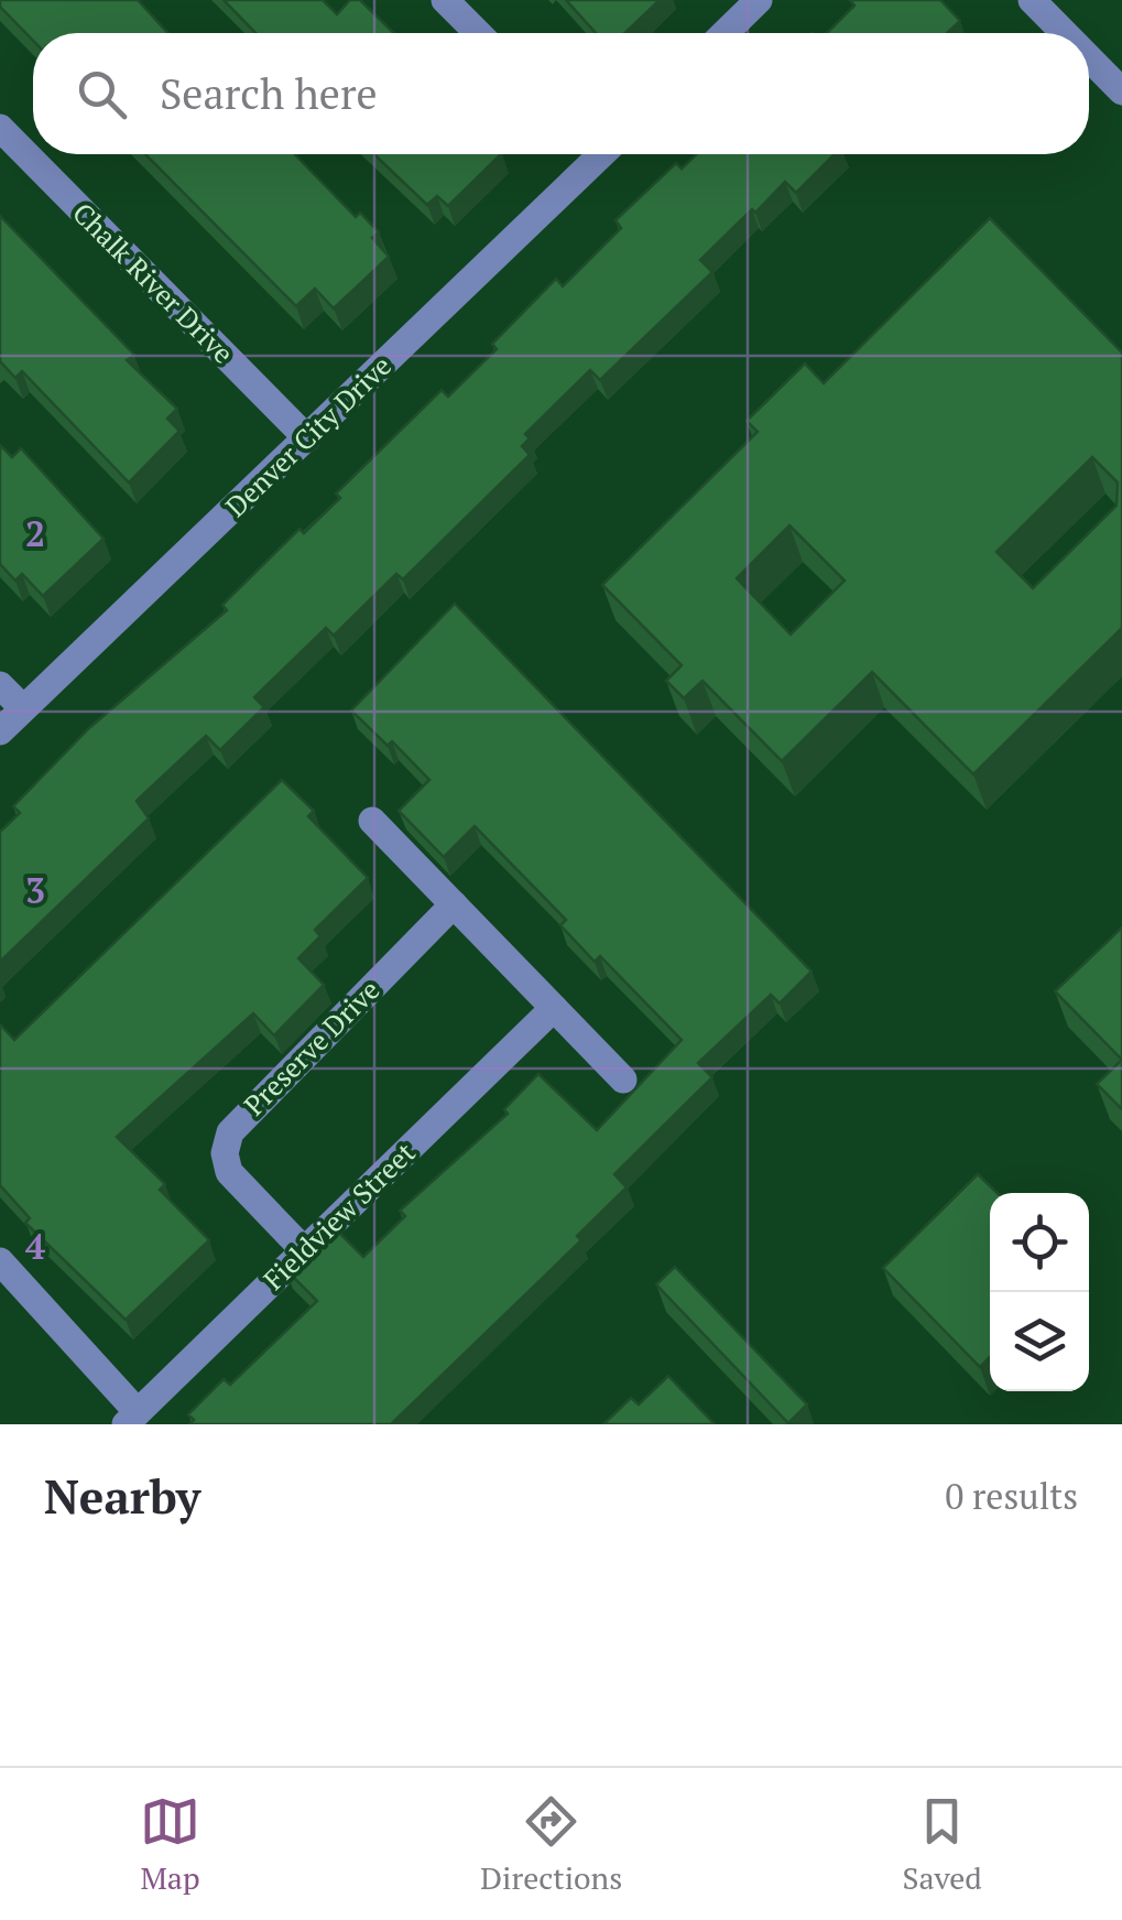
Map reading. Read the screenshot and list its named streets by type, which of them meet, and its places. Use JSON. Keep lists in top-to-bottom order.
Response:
{
  "streets": {
    "street": [
      "Chalk River Drive",
      "Denver City Drive",
      "Preserve Drive",
      "Fieldview Street"
    ]
  },
  "crossings": [
    ["Chalk River Drive", "Denver City Drive"],
    ["Preserve Drive", "Fieldview Street"]
  ],
  "page": {
    "search": "Search here",
    "heading": ["Nearby", "0 results"],
    "nav": ["Map", "Directions", "Saved"]
  },
  "grid": {
    "rows": ["2", "3", "4"]
  }
}
